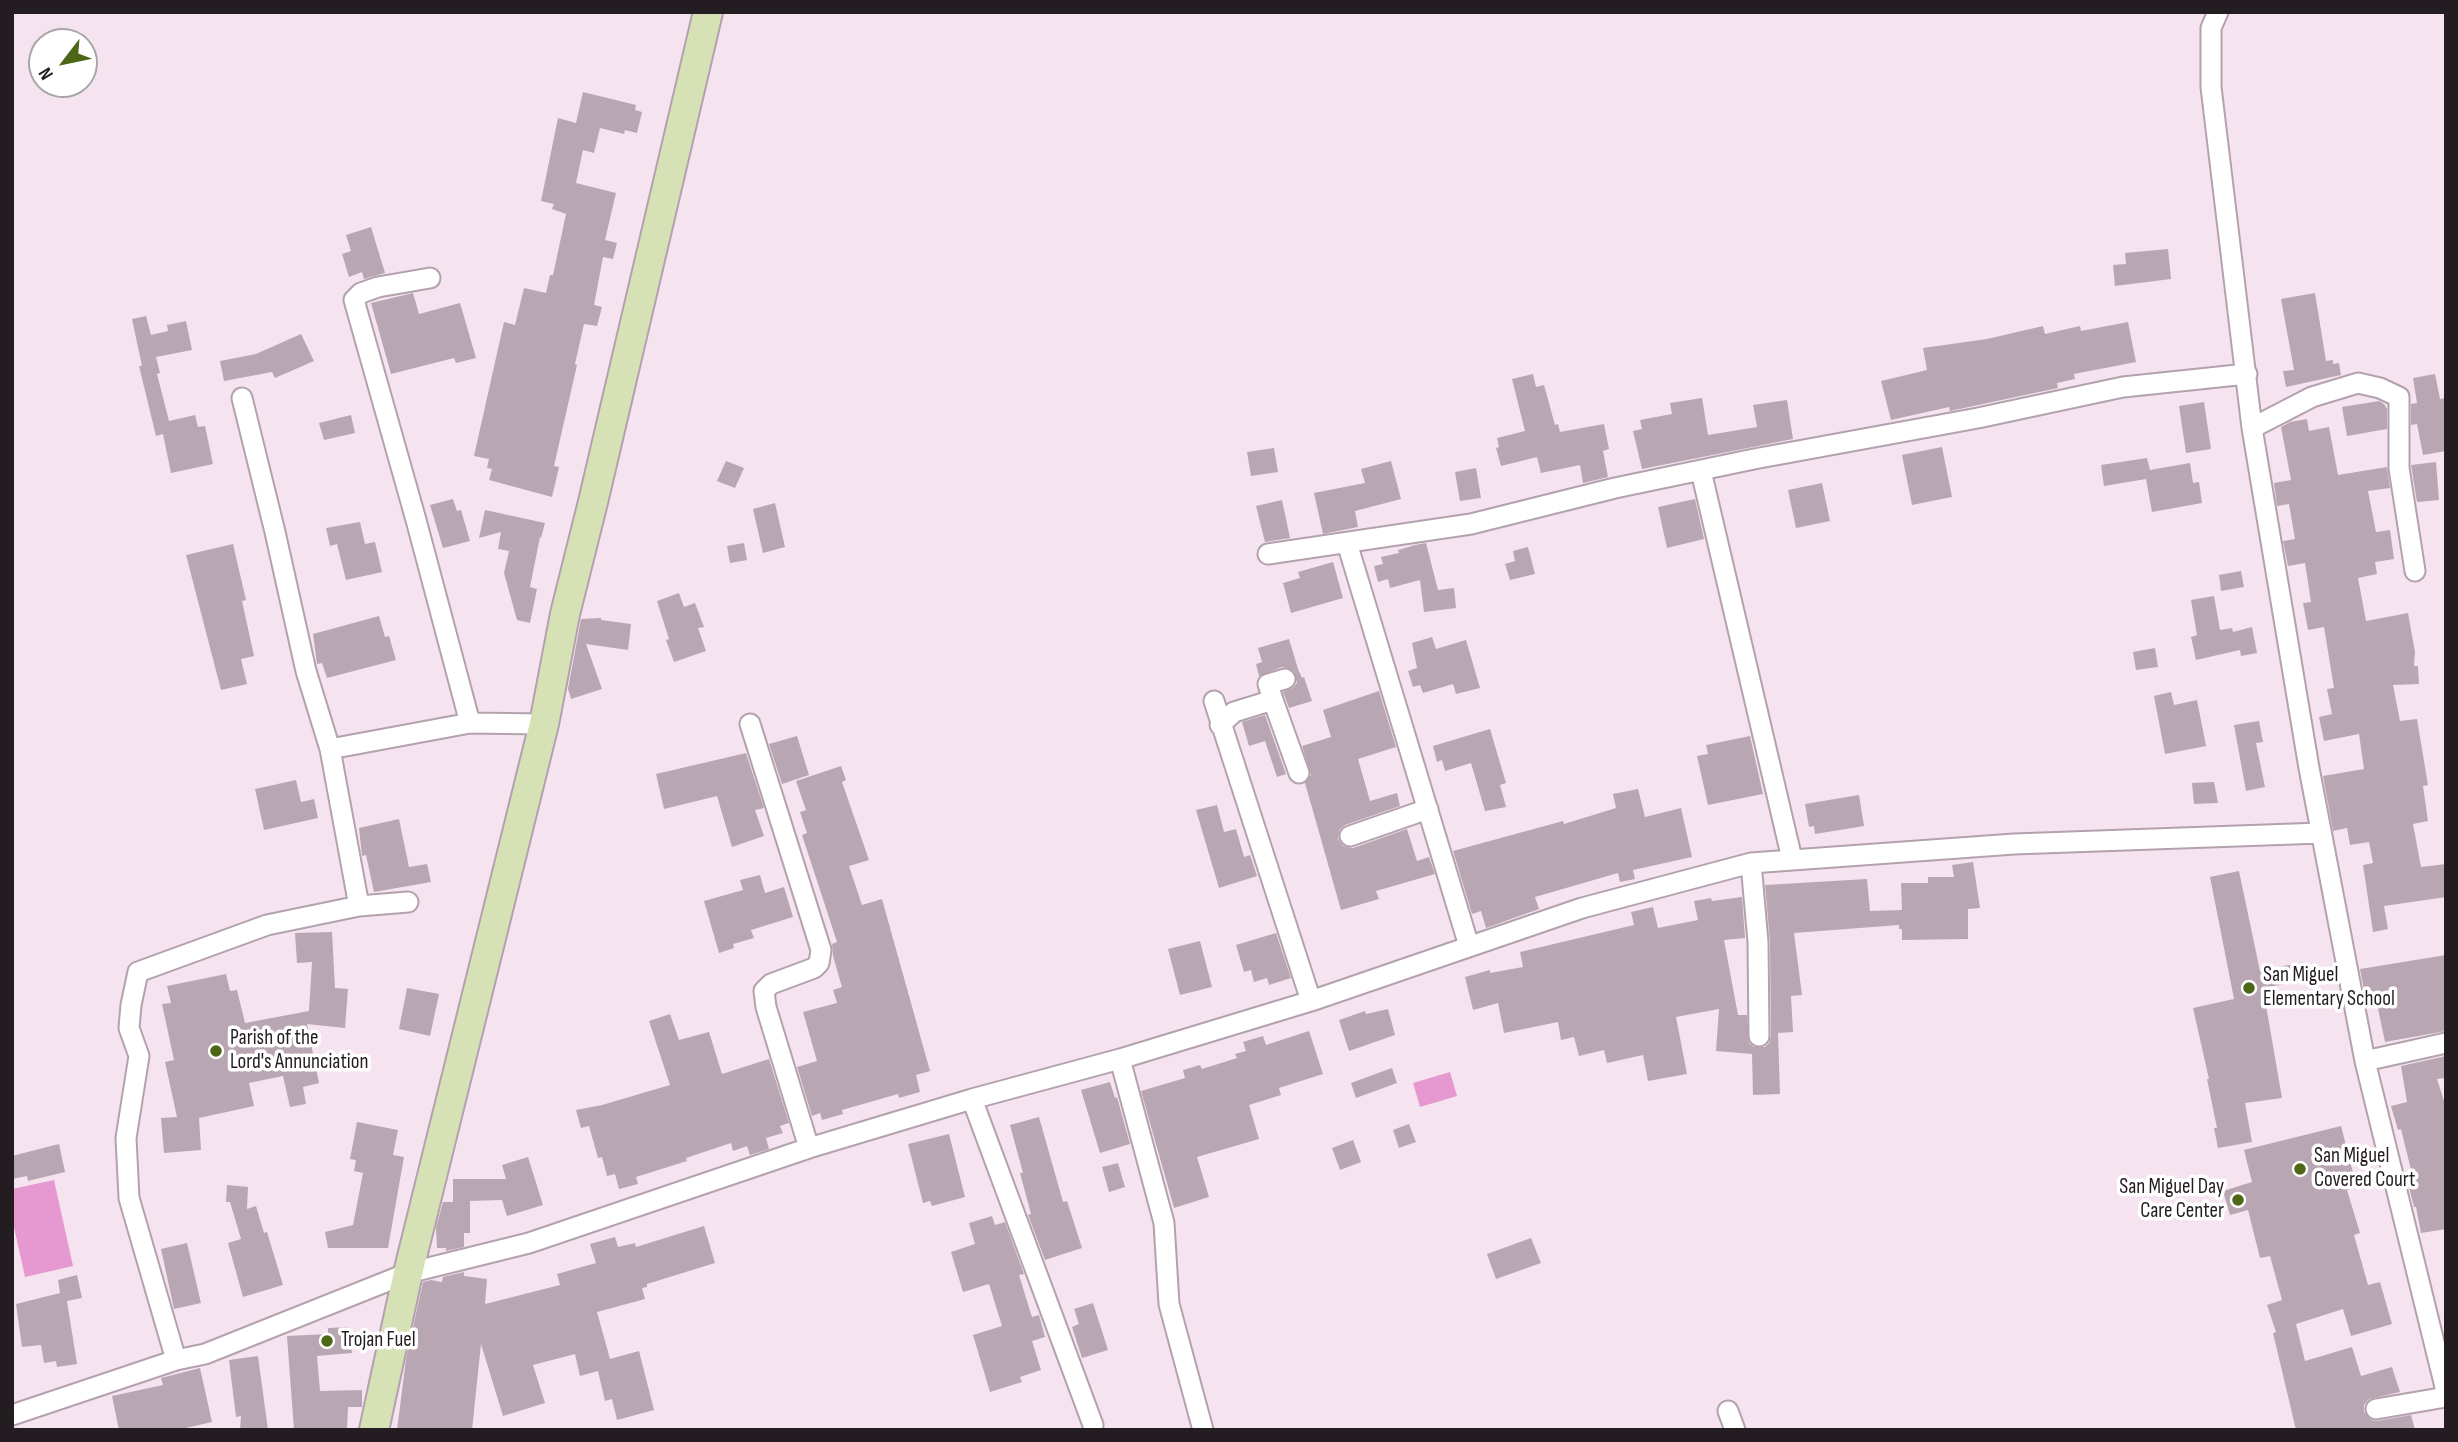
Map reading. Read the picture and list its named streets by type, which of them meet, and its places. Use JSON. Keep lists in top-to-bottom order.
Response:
{
  "places": [
    "San Miguel Elementary School",
    "Parish of the Lord's Annunciation",
    "San Miguel Covered Court",
    "San Miguel Day Care Center",
    "Trojan Fuel"
  ],
  "north": "bottom left"
}
